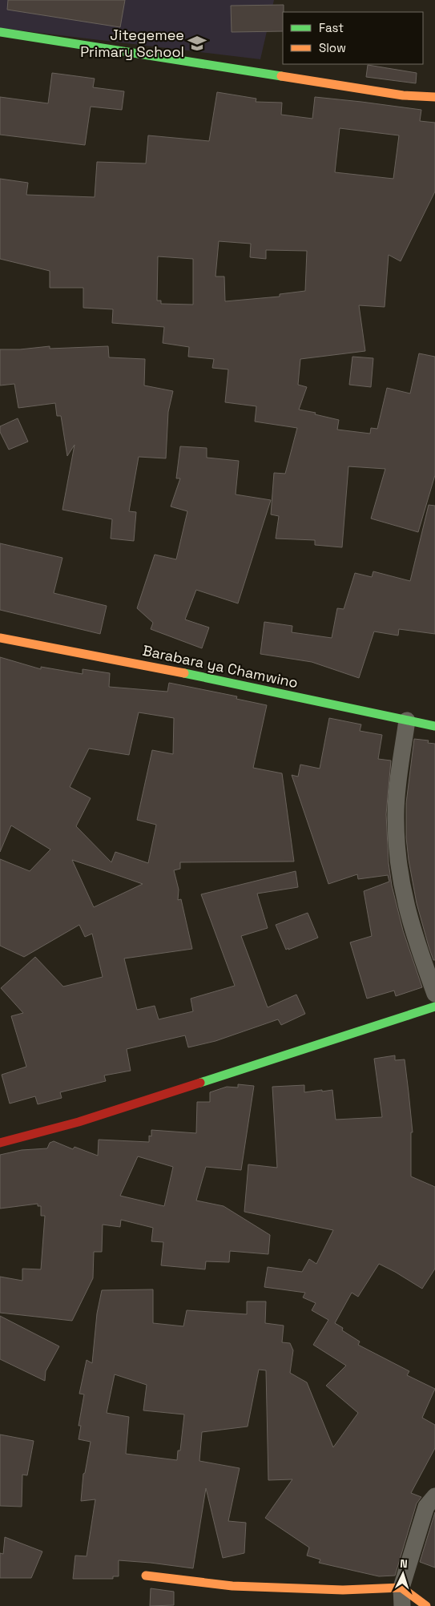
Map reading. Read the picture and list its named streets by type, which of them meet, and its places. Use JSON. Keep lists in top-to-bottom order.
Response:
{
  "streets": {
    "street": ["Barabara ya Chamwino"]
  },
  "places": {
    "school or university": ["Jitegemee Primary School"]
  },
  "legend": ["Fast", "Slow"],
  "north": "top"
}
